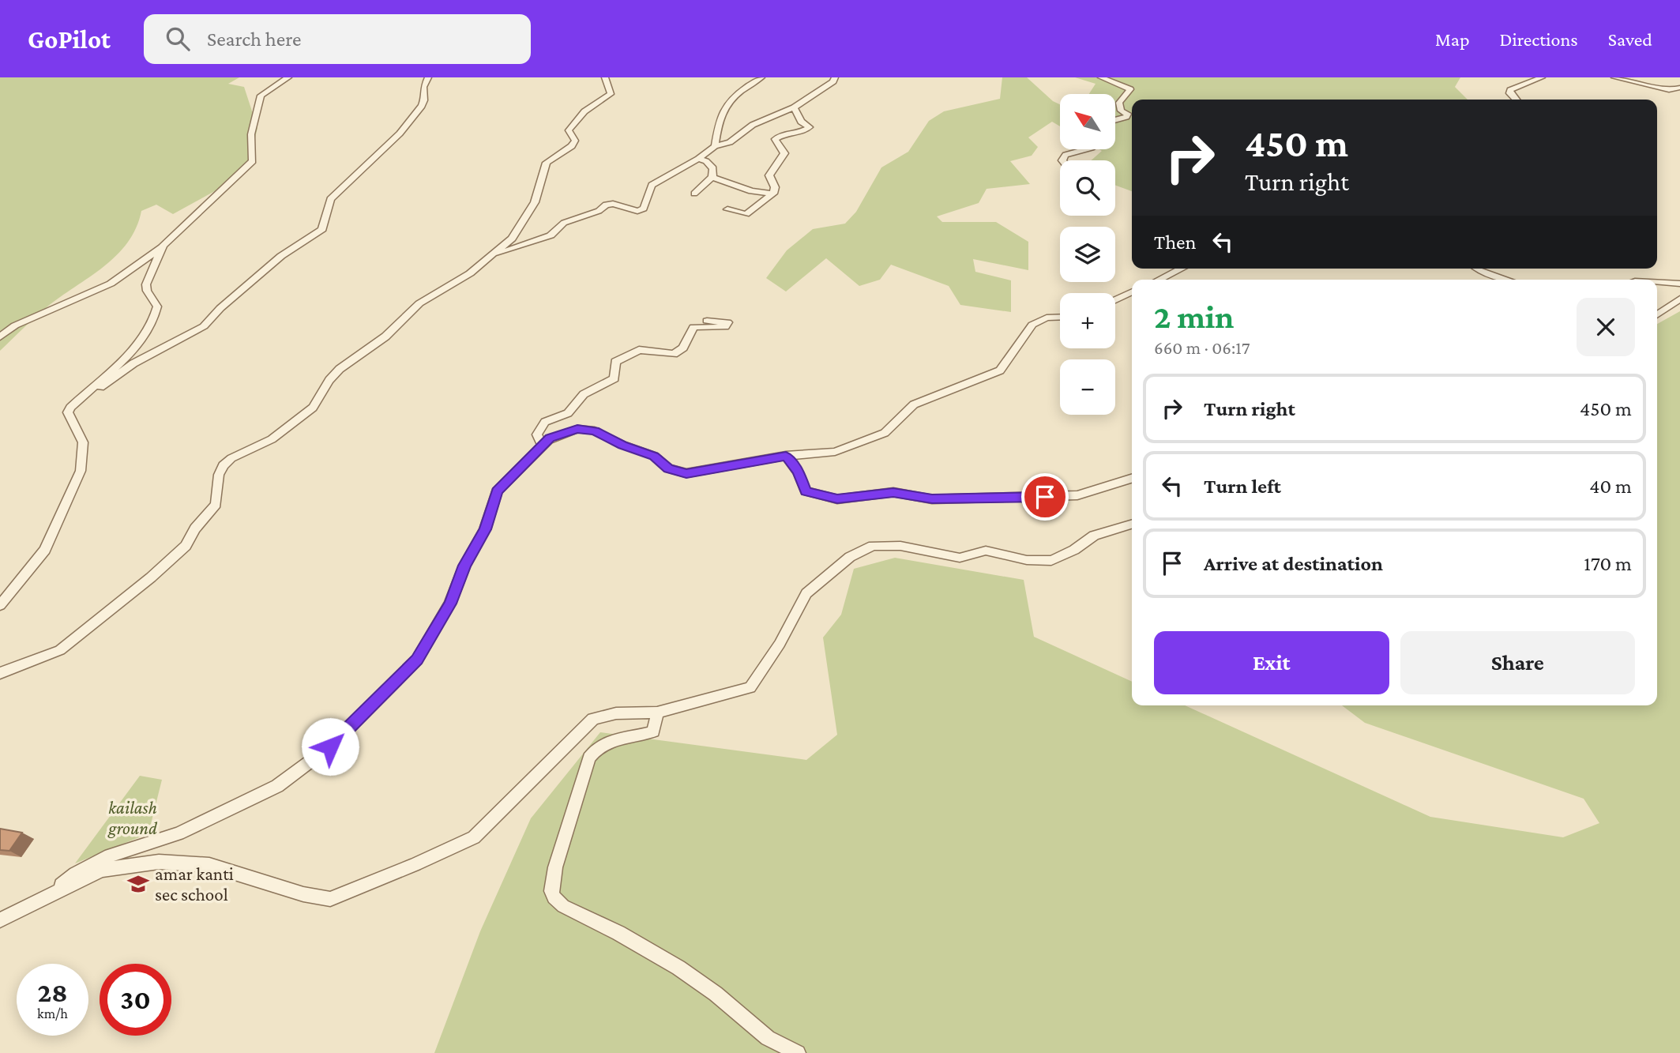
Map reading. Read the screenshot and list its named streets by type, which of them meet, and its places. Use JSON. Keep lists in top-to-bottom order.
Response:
{
  "parks": ["kailash ground"],
  "places": {
    "school or university": ["amar kanti sec school"]
  },
  "north": "top left",
  "page": {
    "header": "GoPilot",
    "search": "Search here",
    "nav": ["Map", "Directions", "Saved"],
    "map_buttons": ["+", "−"],
    "turn": ["450 m", "Turn right"],
    "then": "Then",
    "heading": ["2 min", "660 m · 06:17"],
    "list": [
      {
        "name": "Turn right",
        "value": "450 m"
      },
      {
        "name": "Turn left",
        "value": "40 m"
      },
      {
        "name": "Arrive at destination",
        "value": "170 m"
      }
    ],
    "buttons": ["Exit", "Share"],
    "speed": "28 km/h",
    "limit": "30"
  }
}
